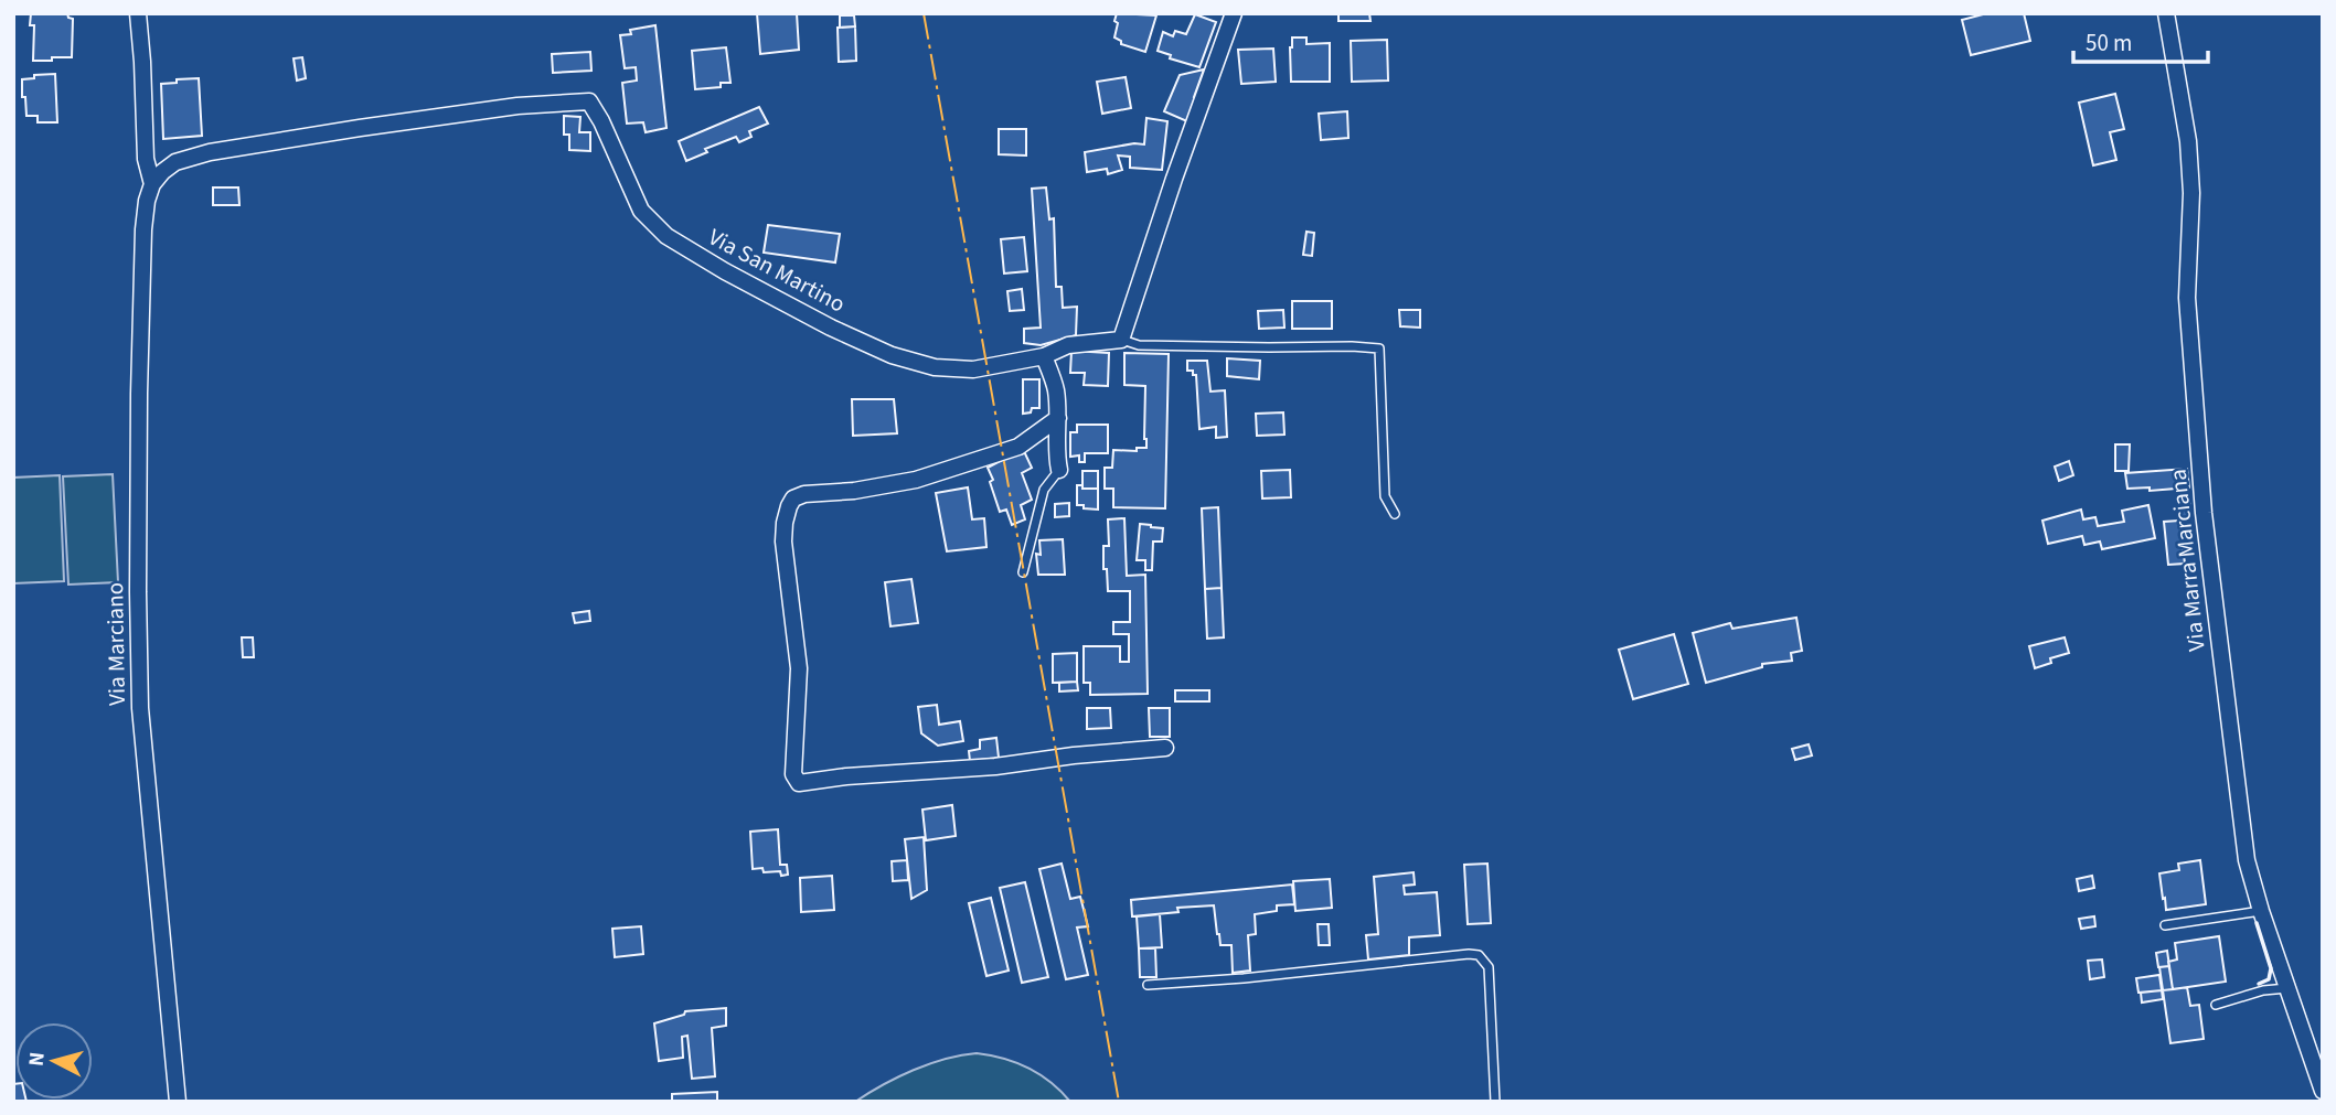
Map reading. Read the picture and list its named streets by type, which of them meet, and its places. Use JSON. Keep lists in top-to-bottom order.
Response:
{
  "streets": {
    "street": ["Via San Martino", "Via Marra Marciana", "Via Marciano"]
  },
  "crossings": [
    ["Via San Martino", "Via Marciano"]
  ],
  "scale_bar": "50 m",
  "north": "left"
}
